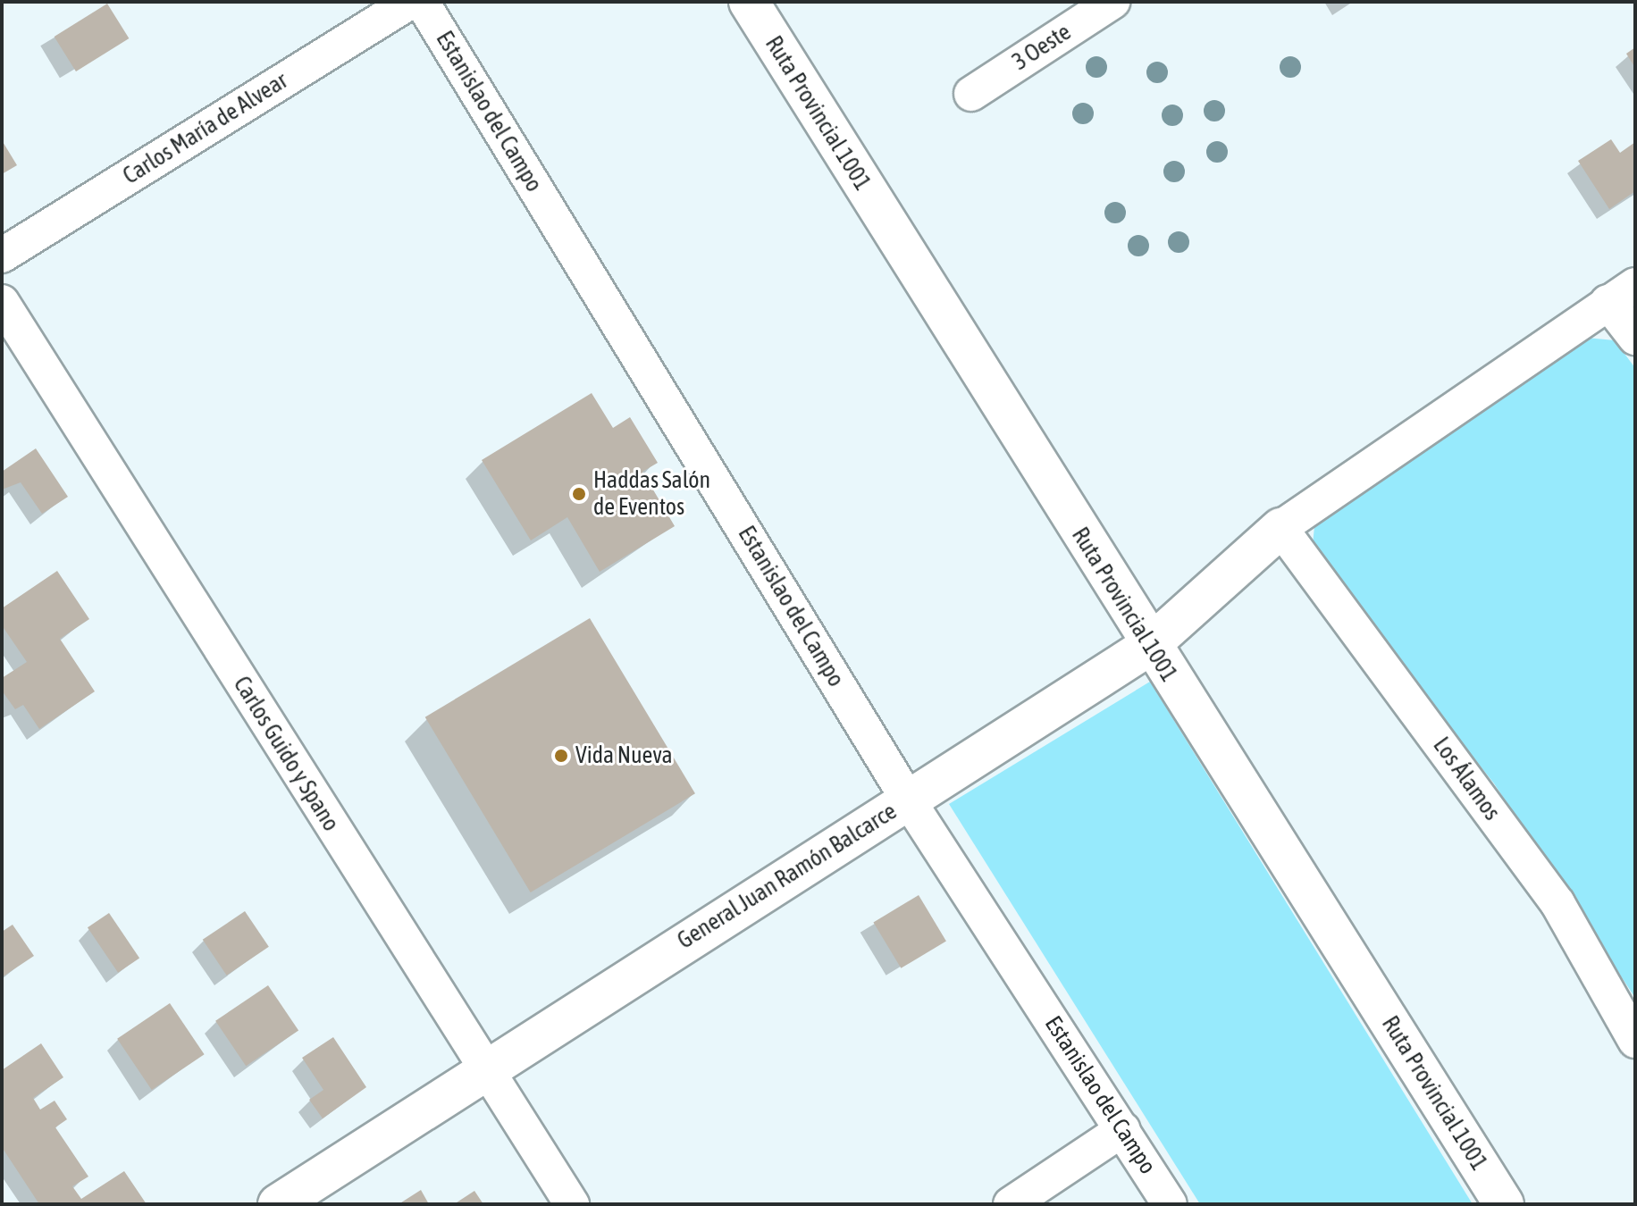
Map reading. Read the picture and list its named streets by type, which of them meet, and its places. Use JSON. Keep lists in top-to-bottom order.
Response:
{
  "streets": {
    "street": [
      "3 Oeste",
      "Estanislao del Campo",
      "Ruta Provincial 1001",
      "Carlos María de Alvear",
      "Carlos Guido y Spano",
      "Los Álamos",
      "General Juan Ramón Balcarce"
    ]
  },
  "crossings": [
    ["Estanislao del Campo", "General Juan Ramón Balcarce"],
    ["Ruta Provincial 1001", "General Juan Ramón Balcarce"],
    ["Carlos Guido y Spano", "General Juan Ramón Balcarce"],
    ["Los Álamos", "General Juan Ramón Balcarce"]
  ],
  "places": ["Haddas Salón de Eventos", "Vida Nueva"]
}
